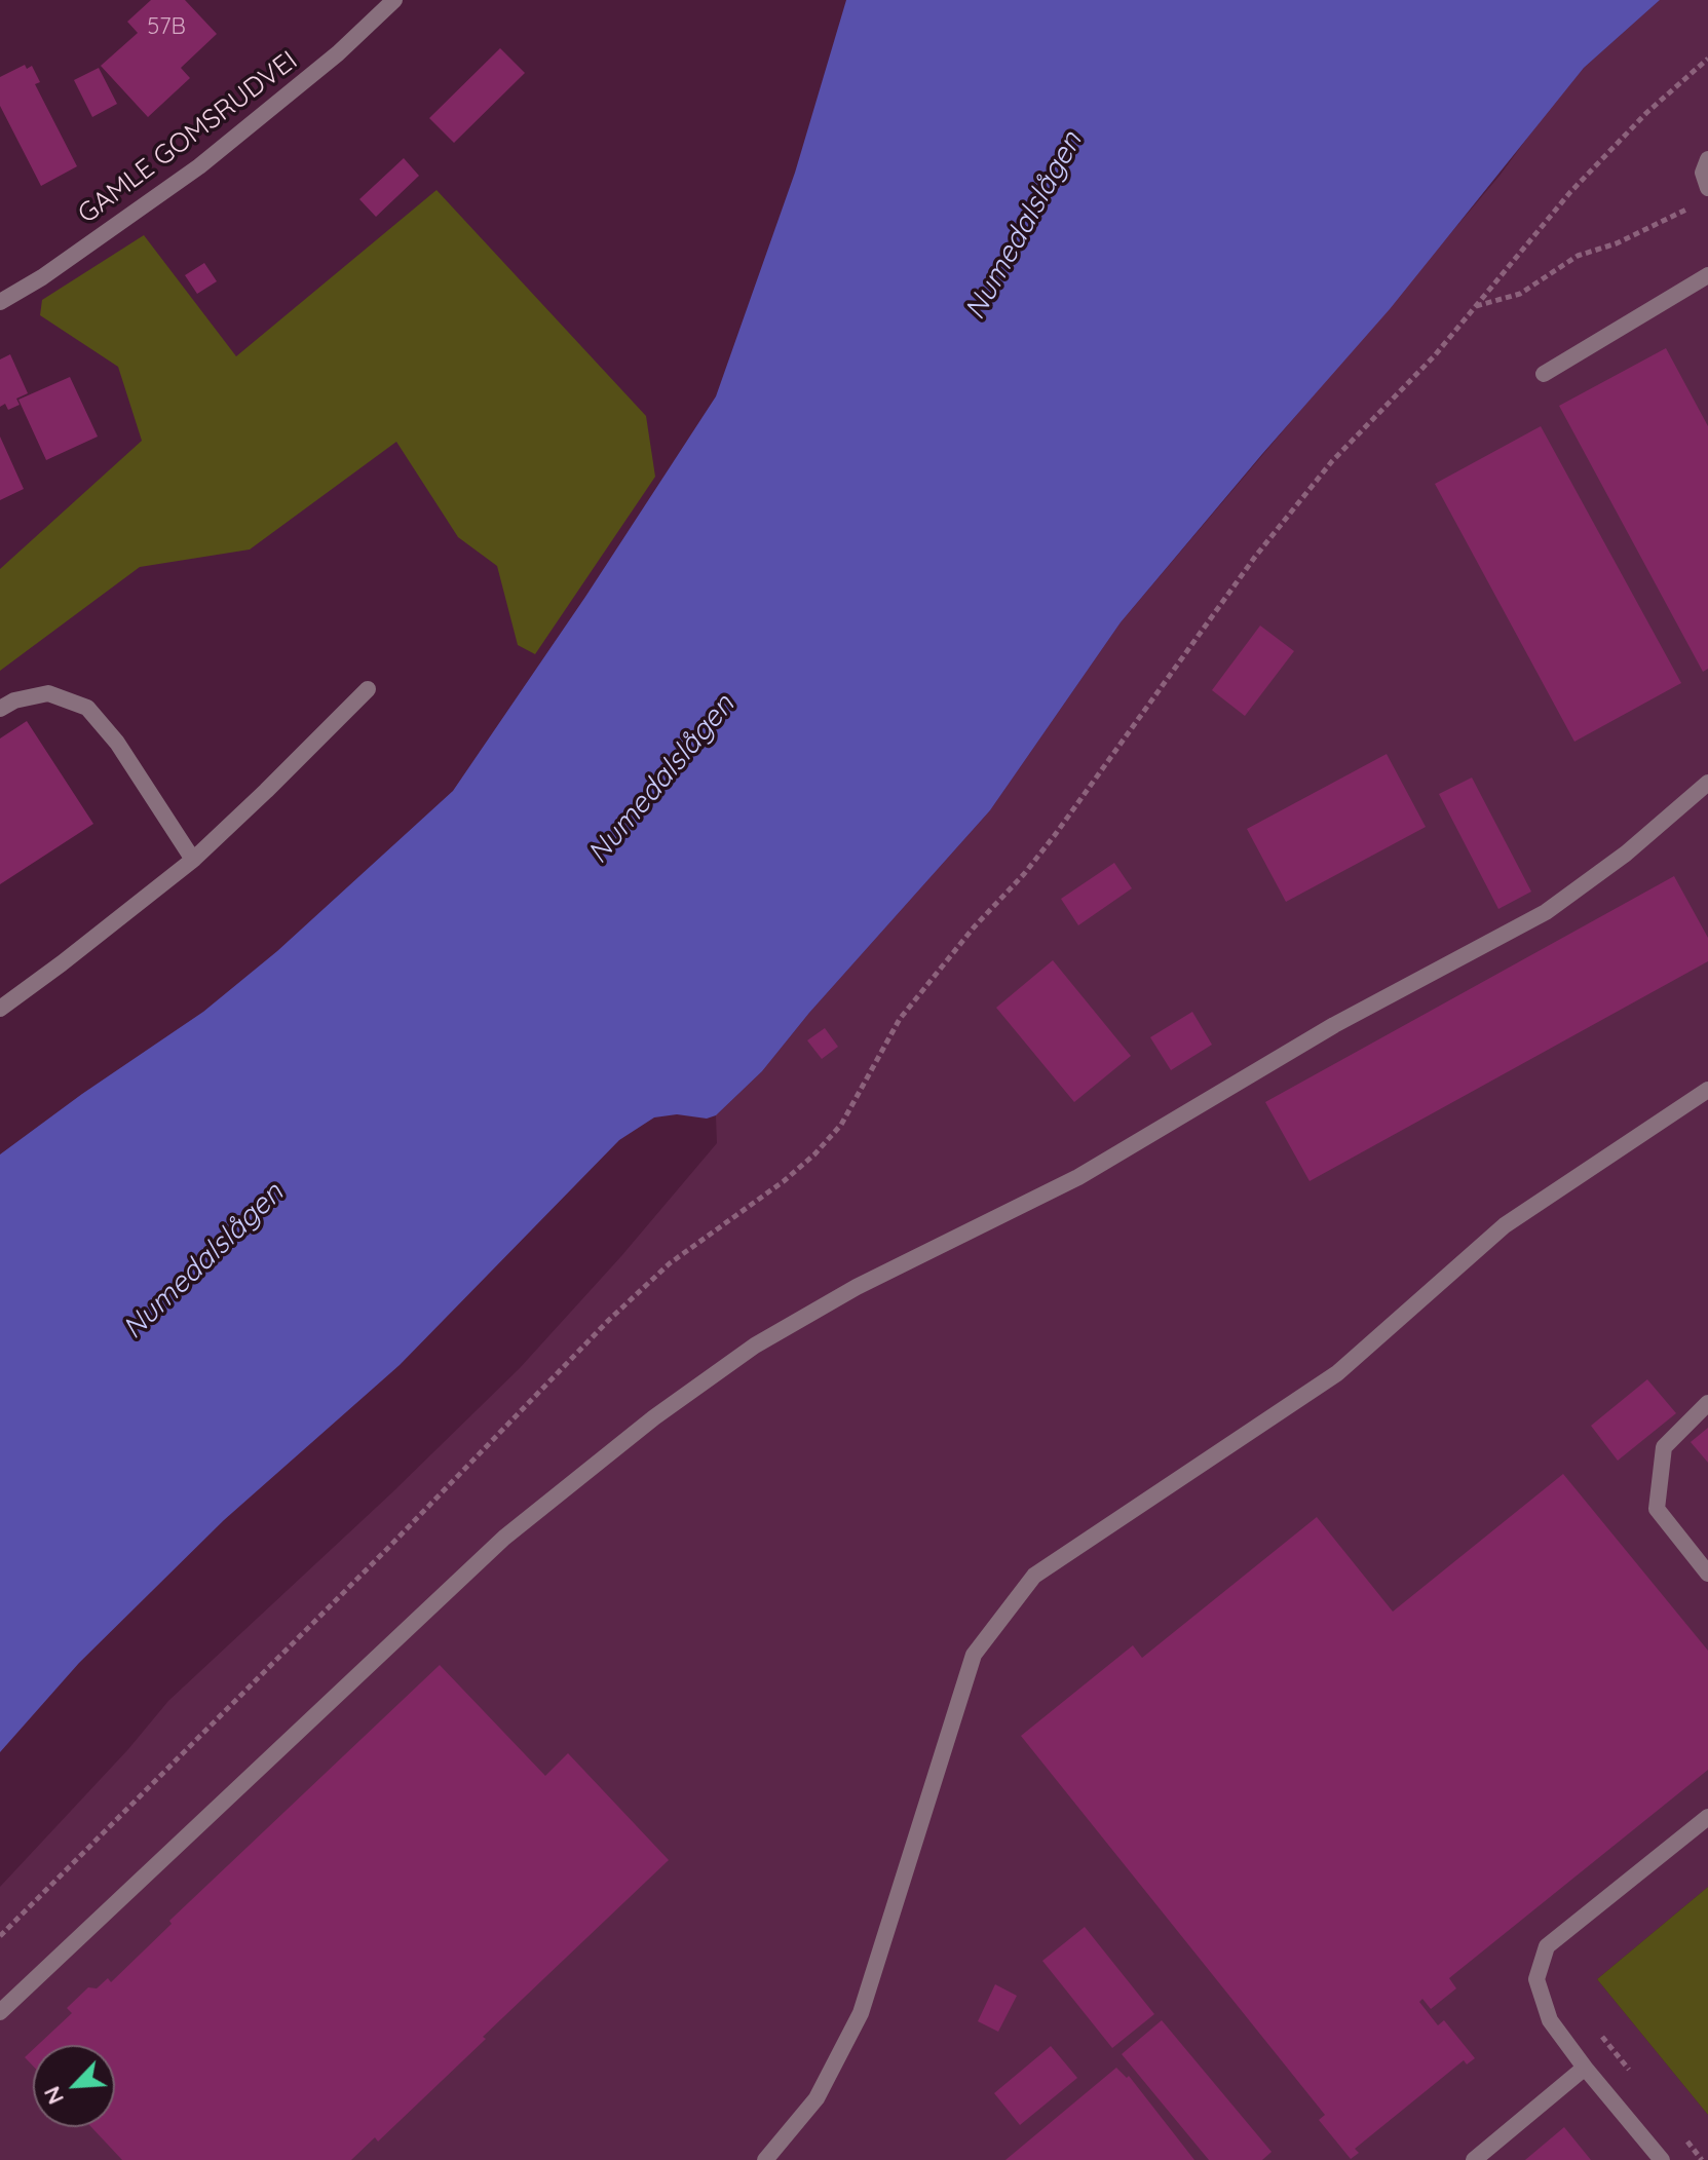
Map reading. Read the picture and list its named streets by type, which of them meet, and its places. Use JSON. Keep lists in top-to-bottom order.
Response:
{
  "streets": {
    "street": ["GAMLE GOMSRUDVEI"]
  },
  "water": ["Numedalslågen"],
  "house_numbers": ["57B"],
  "north": "bottom left"
}
